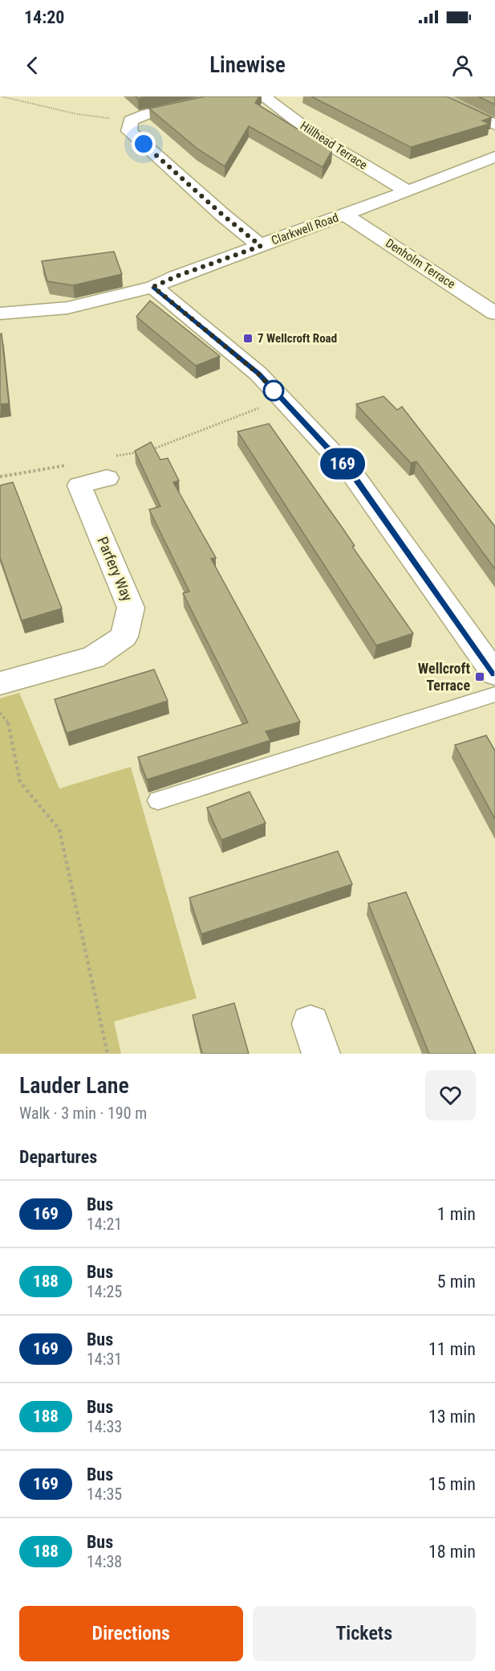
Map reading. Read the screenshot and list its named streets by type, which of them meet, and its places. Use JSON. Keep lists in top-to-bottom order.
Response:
{
  "streets": {
    "street": [
      "Hillhead Terrace",
      "Clarkwell Road",
      "Denholm Terrace",
      "Parfery Way"
    ]
  },
  "crossings": [
    ["Hillhead Terrace", "Clarkwell Road"],
    ["Clarkwell Road", "Denholm Terrace"]
  ],
  "places": {
    "transit": ["7 Wellcroft Road", "Wellcroft Terrace"]
  },
  "lines": ["bus line 169"],
  "page": {
    "status": "14:20",
    "header": "Linewise",
    "on_map": "169",
    "heading": [
      ["Lauder Lane", "Walk · 3 min · 190 m"],
      "Departures"
    ],
    "list": [
      {
        "mark": "169",
        "name": "Bus",
        "note": "14:21",
        "value": "1 min"
      },
      {
        "mark": "188",
        "name": "Bus",
        "note": "14:25",
        "value": "5 min"
      },
      {
        "mark": "169",
        "name": "Bus",
        "note": "14:31",
        "value": "11 min"
      },
      {
        "mark": "188",
        "name": "Bus",
        "note": "14:33",
        "value": "13 min"
      },
      {
        "mark": "169",
        "name": "Bus",
        "note": "14:35",
        "value": "15 min"
      },
      {
        "mark": "188",
        "name": "Bus",
        "note": "14:38",
        "value": "18 min"
      }
    ],
    "buttons": ["Directions", "Tickets"]
  }
}
